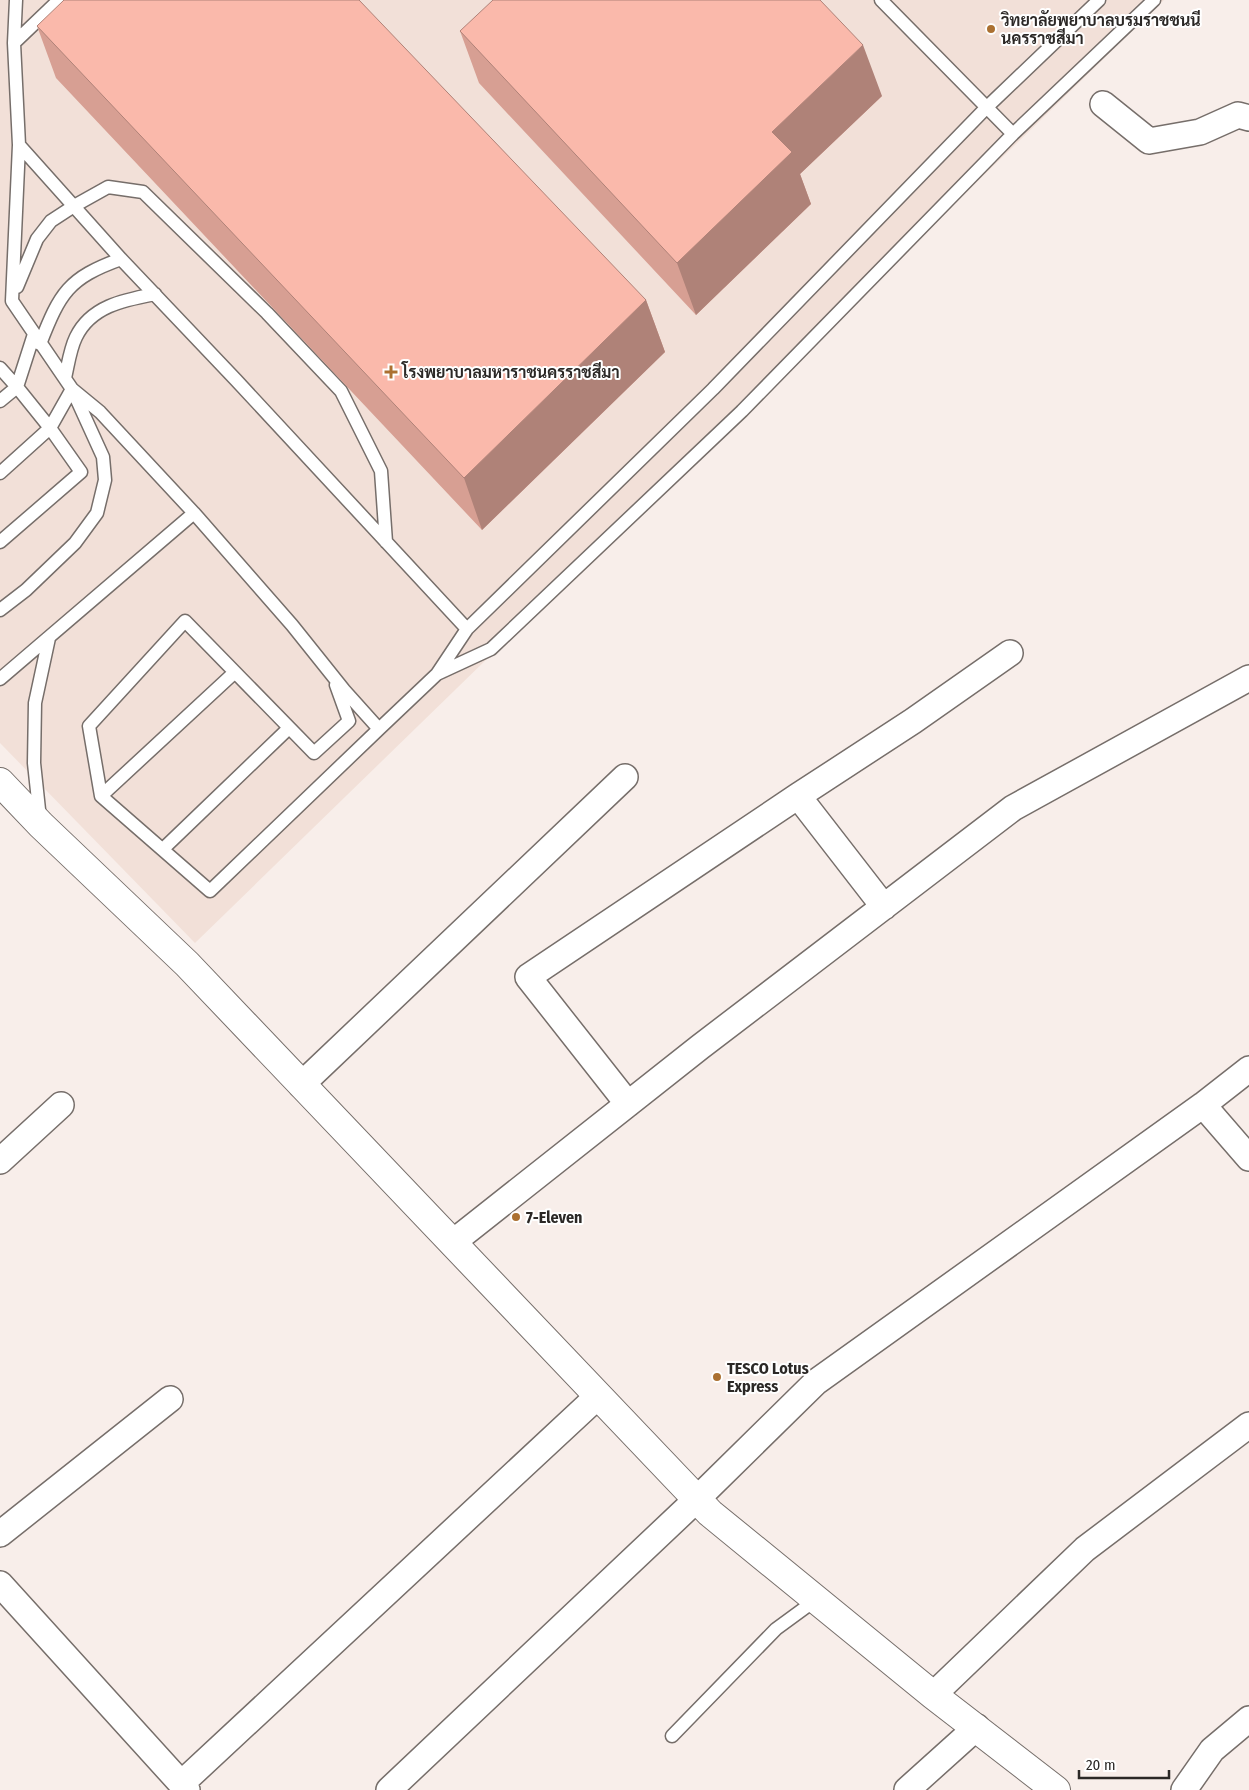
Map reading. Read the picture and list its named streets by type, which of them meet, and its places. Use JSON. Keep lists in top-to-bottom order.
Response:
{
  "places": {
    "other": ["วิทยาลัยพยาบาลบรมราชชนนี นครราชสีมา", "7-Eleven", "TESCO Lotus Express"],
    "health": ["โรงพยาบาลมหาราชนครราชสีมา"]
  },
  "scale_bar": "20 m"
}
